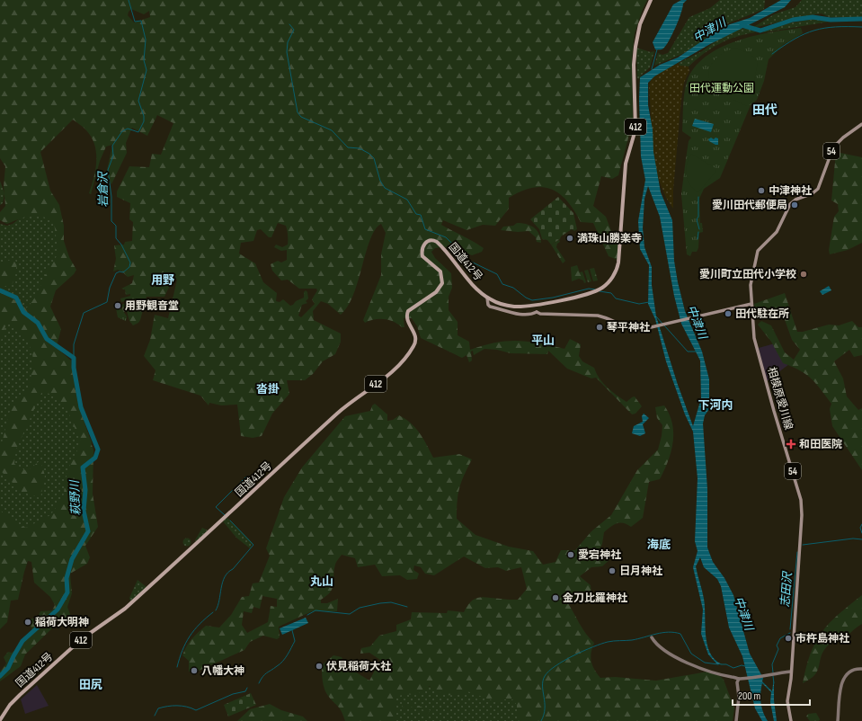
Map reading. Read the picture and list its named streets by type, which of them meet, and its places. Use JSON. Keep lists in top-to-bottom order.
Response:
{
  "streets": {
    "highway": ["412", "国道412号"],
    "main road": ["54", "相模原愛川線"]
  },
  "crossings": [
    ["54", "相模原愛川線"]
  ],
  "districts": [
    "田代",
    "用野",
    "平山",
    "沓掛",
    "下河内",
    "海底",
    "丸山",
    "田尻"
  ],
  "water": [
    "中津川",
    "岩倉沢",
    "萩野川",
    "志田沢"
  ],
  "parks": ["田代運動公園"],
  "places": {
    "other": [
      "中津神社",
      "愛川田代郵便局",
      "満珠山勝楽寺",
      "愛川町立田代小学校",
      "用野観音堂",
      "田代駐在所",
      "琴平神社",
      "愛宕神社",
      "日月神社",
      "金刀比羅神社",
      "稲荷大明神",
      "市杵島神社",
      "伏見稲荷大社",
      "八幡大神"
    ],
    "health": ["和田医院"]
  },
  "scale_bar": "200 m"
}
